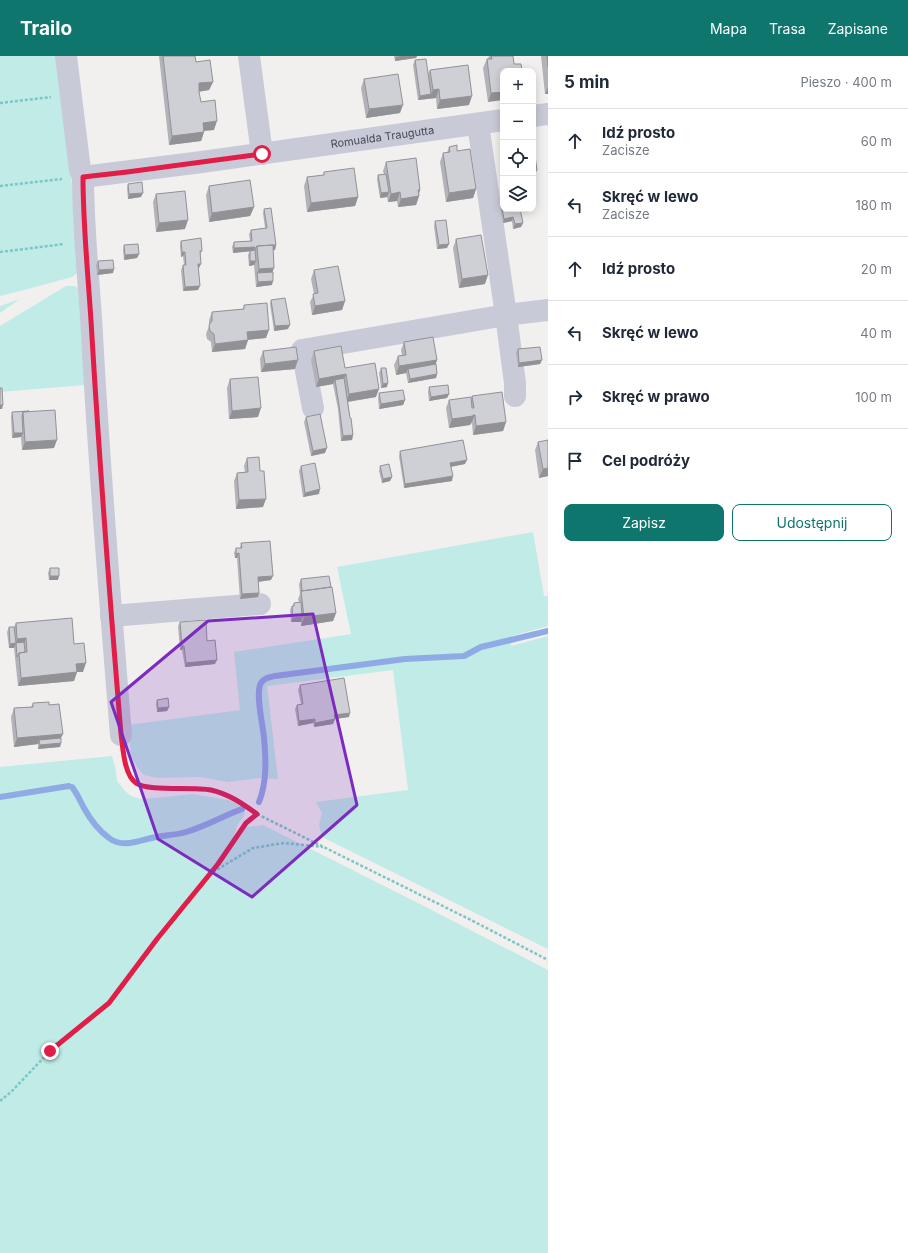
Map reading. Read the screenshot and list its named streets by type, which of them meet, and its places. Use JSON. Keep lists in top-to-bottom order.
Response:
{
  "streets": {
    "street": ["Romualda Traugutta"]
  },
  "page": {
    "header": "Trailo",
    "nav": ["Mapa", "Trasa", "Zapisane"],
    "heading": ["5 min", "Pieszo · 400 m"],
    "map_buttons": ["+", "−"],
    "list": [
      ["Idź prosto", "Zacisze", "60 m"],
      ["Skręć w lewo", "Zacisze", "180 m"],
      ["Idź prosto", "20 m"],
      ["Skręć w lewo", "40 m"],
      ["Skręć w prawo", "100 m"],
      "Cel podróży"
    ],
    "buttons": ["Zapisz", "Udostępnij"]
  }
}
